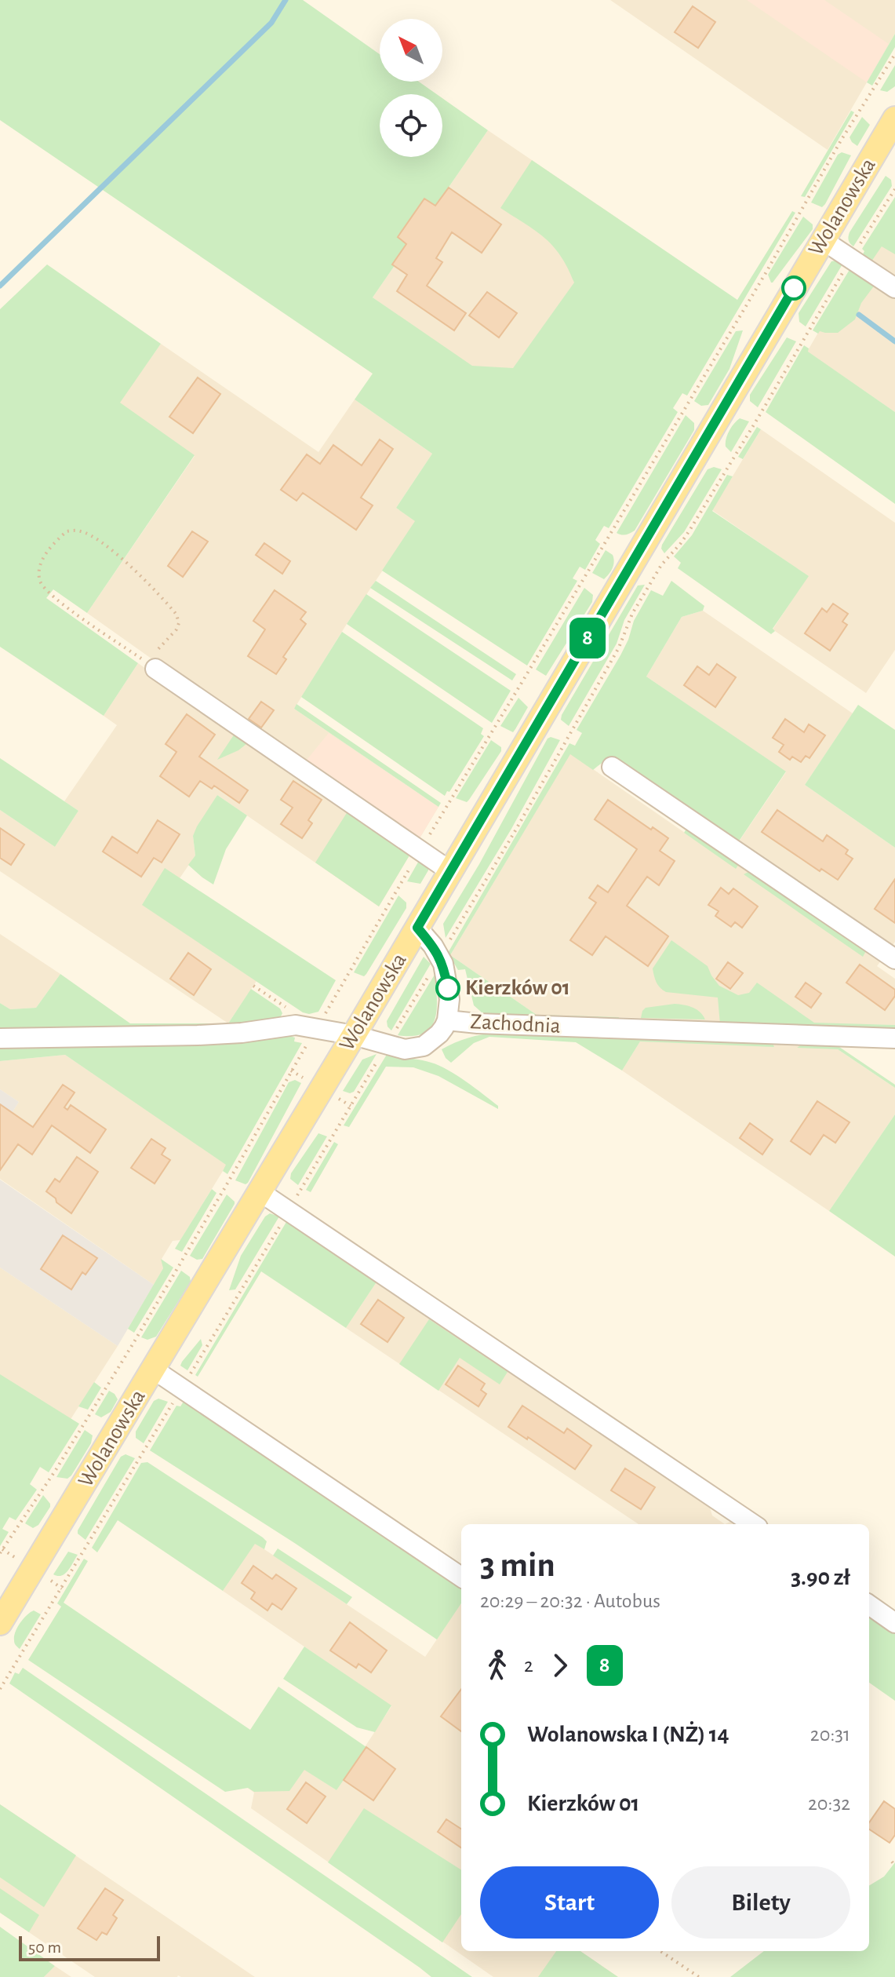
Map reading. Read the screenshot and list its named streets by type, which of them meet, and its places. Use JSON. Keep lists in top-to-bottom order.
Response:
{
  "streets": {
    "main road": ["Wolanowska"],
    "street": ["Zachodnia"]
  },
  "crossings": [
    ["Wolanowska", "Zachodnia"]
  ],
  "places": ["Kierzków 01"],
  "lines": ["bus line 8"],
  "scale_bar": "50 m",
  "north": "top left",
  "page": {
    "on_map": "8",
    "heading": ["3 min", "20:29 – 20:32 · Autobus", "3.90 zł"],
    "legs": ["2", "8"],
    "list": [
      {
        "name": "Wolanowska I (NŻ) 14",
        "value": "20:31"
      },
      {
        "name": "Kierzków 01",
        "value": "20:32"
      }
    ],
    "buttons": ["Start", "Bilety"],
    "scale": "50 m"
  }
}
